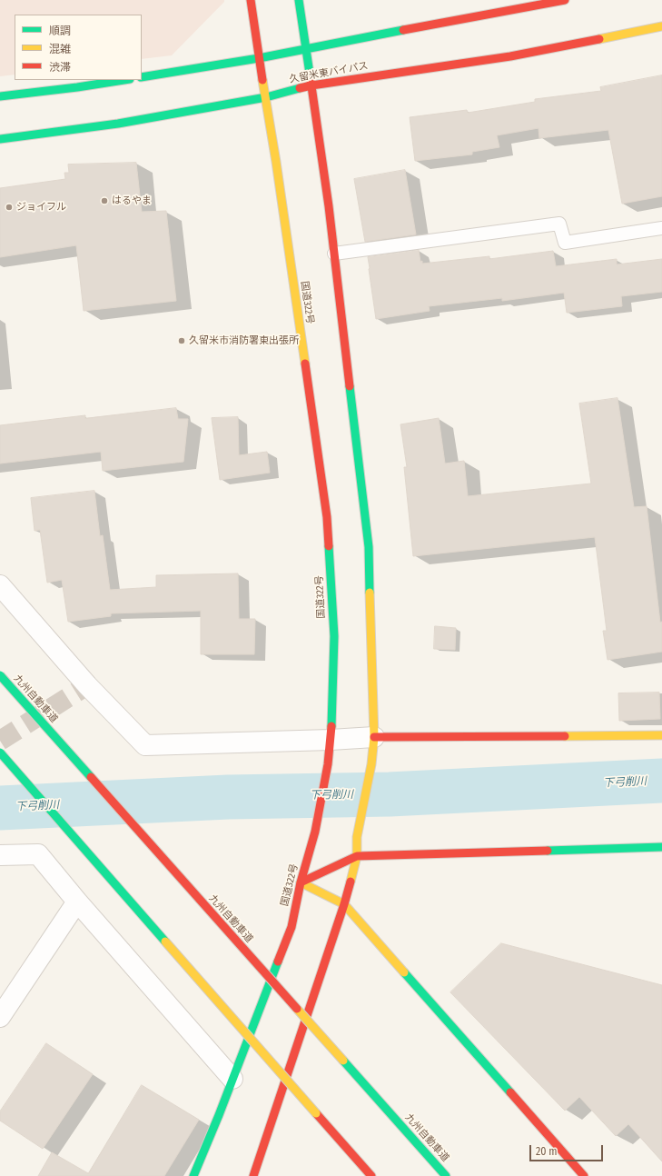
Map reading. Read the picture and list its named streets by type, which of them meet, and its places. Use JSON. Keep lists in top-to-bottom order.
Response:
{
  "streets": {
    "main road": ["久留米東バイパス", "国道322号", "九州自動車道"]
  },
  "crossings": [
    ["久留米東バイパス", "国道322号"]
  ],
  "water": ["下弓削川"],
  "places": ["はるやま", "ジョイフル", "久留米市消防署東出張所"],
  "legend": ["順調", "混雑", "渋滞"],
  "scale_bar": "20 m"
}
